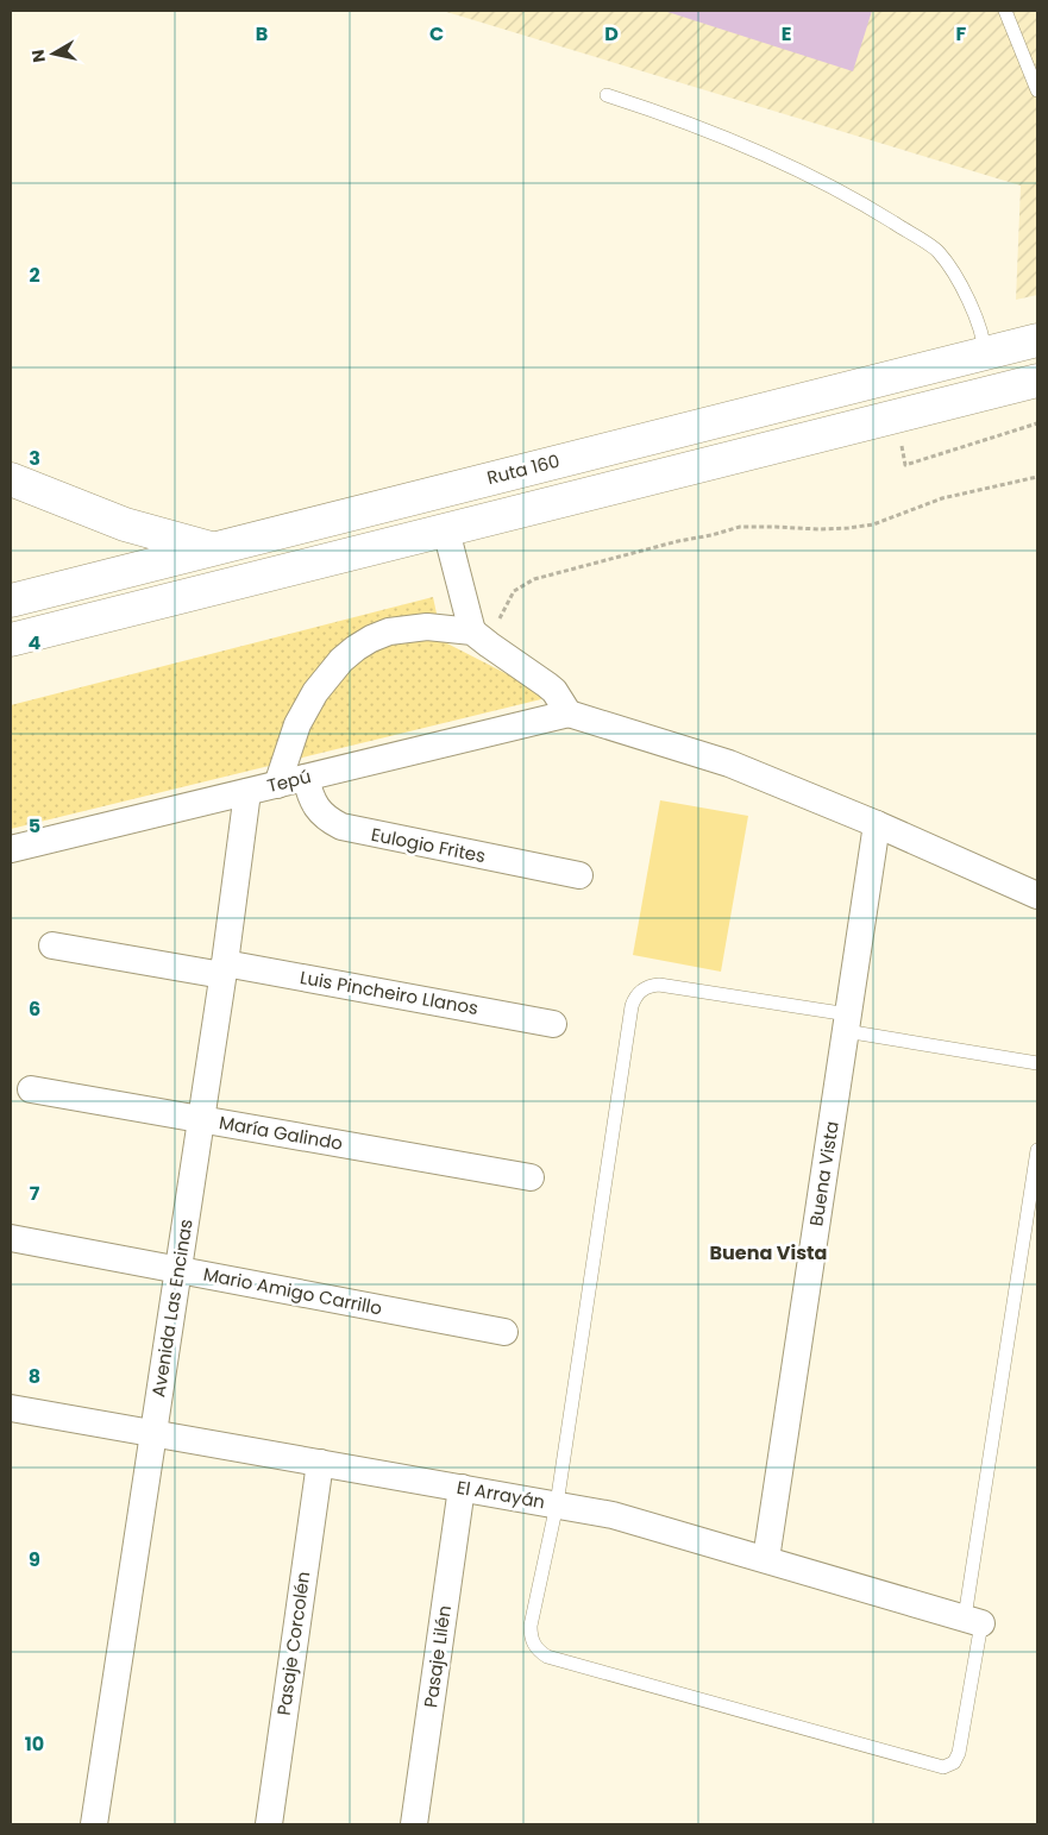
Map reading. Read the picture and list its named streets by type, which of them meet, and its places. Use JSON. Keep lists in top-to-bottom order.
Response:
{
  "streets": {
    "highway": ["Ruta 160"],
    "street": [
      "Tepú",
      "Eulogio Frites",
      "Luis Pincheiro Llanos",
      "María Galindo",
      "Buena Vista",
      "Mario Amigo Carrillo",
      "Avenida Las Encinas",
      "El Arrayán",
      "Pasaje Corcolén",
      "Pasaje Lilén"
    ]
  },
  "crossings": [
    ["Tepú", "Eulogio Frites"],
    ["Tepú", "Avenida Las Encinas"],
    ["Luis Pincheiro Llanos", "Avenida Las Encinas"],
    ["María Galindo", "Avenida Las Encinas"],
    ["Buena Vista", "El Arrayán"],
    ["Mario Amigo Carrillo", "Avenida Las Encinas"],
    ["Avenida Las Encinas", "El Arrayán"],
    ["El Arrayán", "Pasaje Corcolén"],
    ["El Arrayán", "Pasaje Lilén"]
  ],
  "districts": ["Buena Vista"],
  "north": "left",
  "grid": {
    "columns": [
      "B",
      "C",
      "D",
      "E",
      "F"
    ],
    "rows": [
      "2",
      "3",
      "4",
      "5",
      "6",
      "7",
      "8",
      "9",
      "10"
    ]
  }
}
